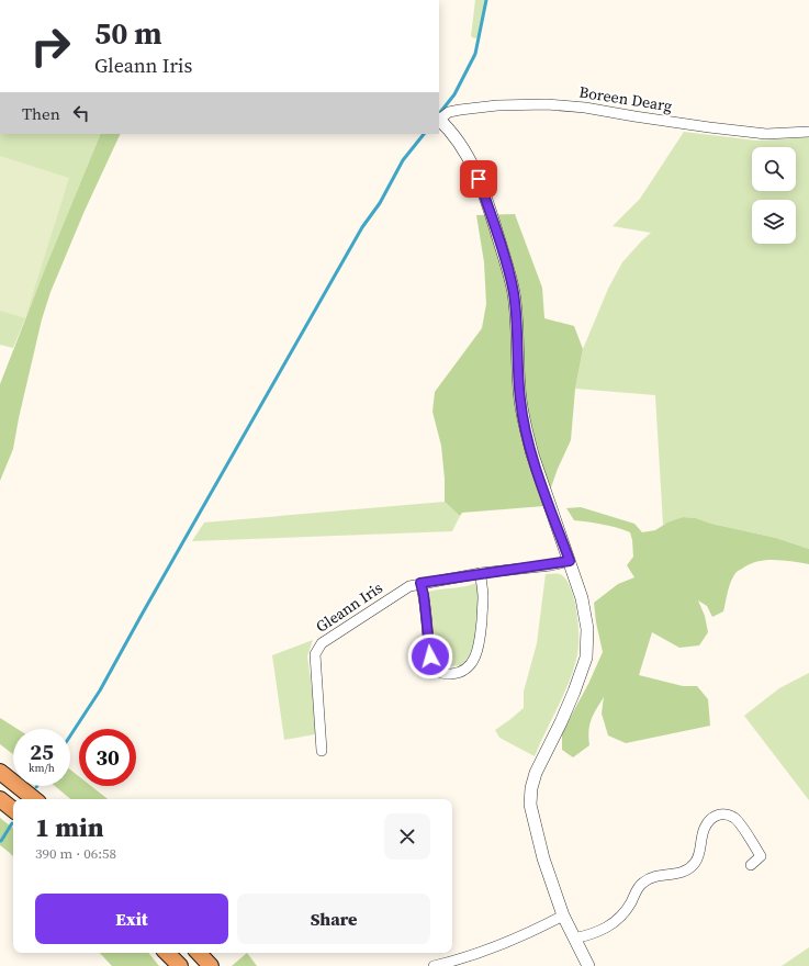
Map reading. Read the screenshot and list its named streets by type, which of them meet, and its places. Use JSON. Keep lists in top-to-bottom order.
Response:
{
  "streets": {
    "street": ["Boreen Dearg", "Gleann Iris"]
  },
  "page": {
    "turn": ["50 m", "Gleann Iris"],
    "then": "Then",
    "speed": "25 km/h",
    "limit": "30",
    "heading": ["1 min", "390 m · 06:58"],
    "buttons": ["Exit", "Share"]
  }
}
